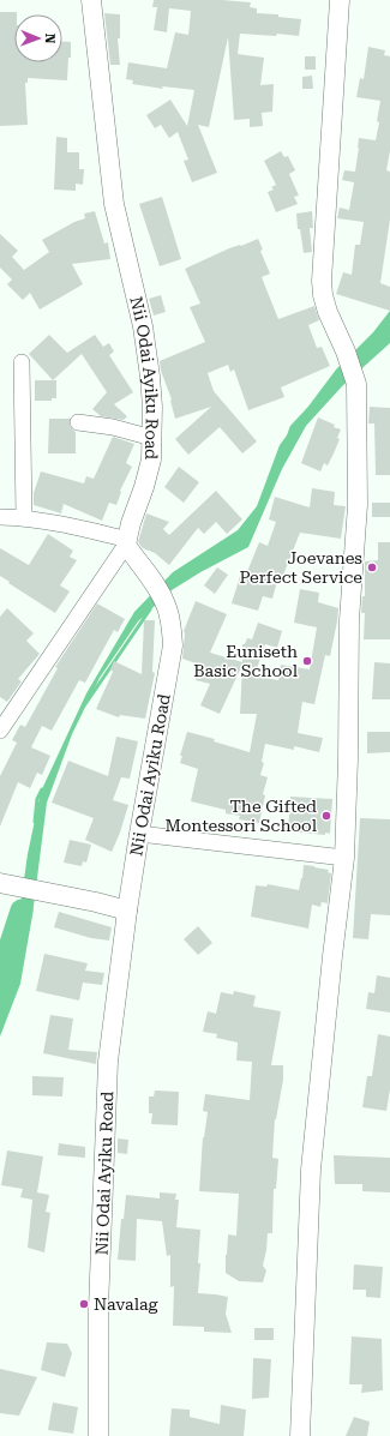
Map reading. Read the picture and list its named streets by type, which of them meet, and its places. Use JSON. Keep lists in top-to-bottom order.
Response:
{
  "streets": {
    "street": ["Nii Odai Ayiku Road"]
  },
  "places": [
    "Joevanes Perfect Service",
    "Euniseth Basic School",
    "The Gifted Montessori School",
    "Navalag"
  ],
  "north": "right"
}
